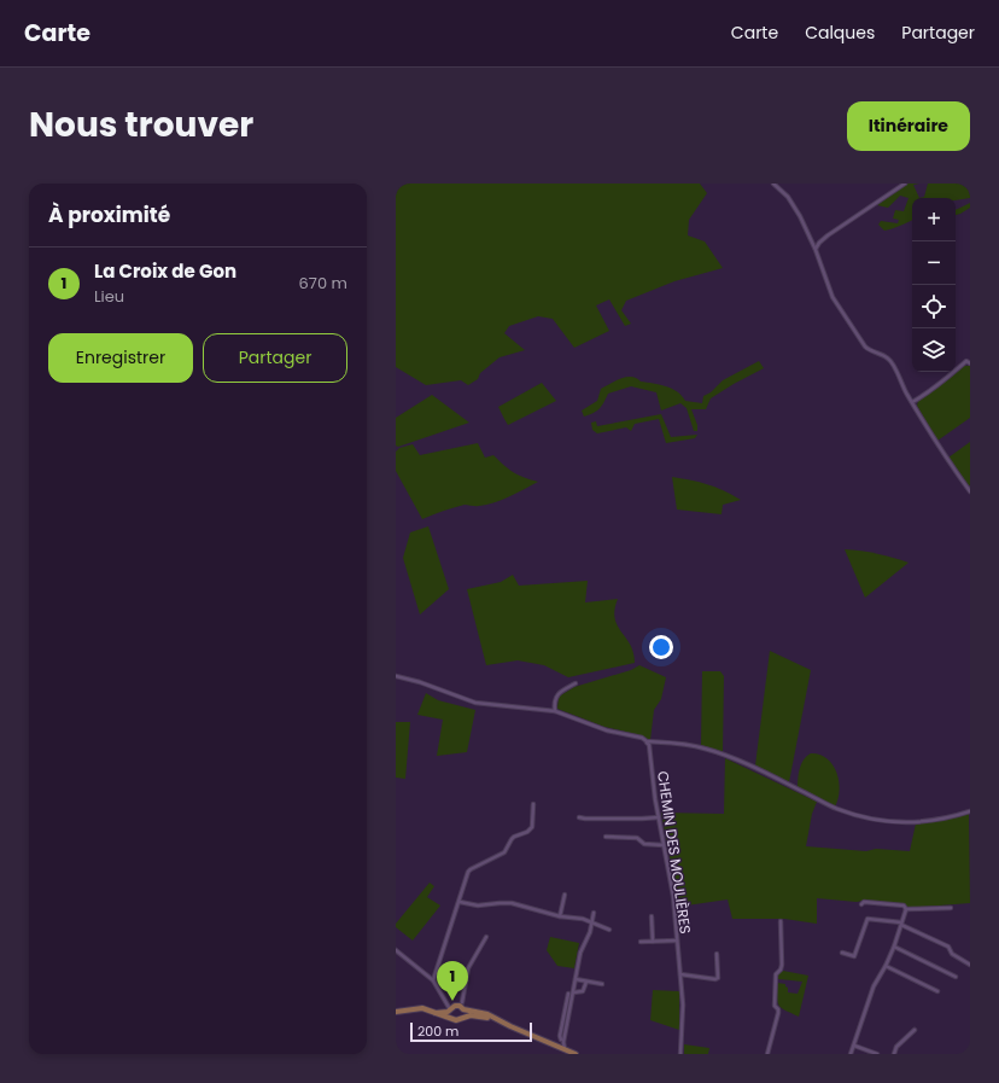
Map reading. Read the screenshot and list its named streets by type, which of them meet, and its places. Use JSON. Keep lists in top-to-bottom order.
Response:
{
  "streets": {
    "street": ["CHEMIN DES MOULIÈRES"]
  },
  "scale_bar": "200 m",
  "page": {
    "header": "Carte",
    "nav": ["Carte", "Calques", "Partager"],
    "title": "Nous trouver",
    "buttons": [
      "Itinéraire",
      ["Enregistrer", "Partager"]
    ],
    "heading": "À proximité",
    "map_buttons": ["+", "−"],
    "list": [
      {
        "mark": "1",
        "name": "La Croix de Gon",
        "note": "Lieu",
        "value": "670 m"
      }
    ],
    "pins": "1",
    "scale": "200 m"
  }
}
